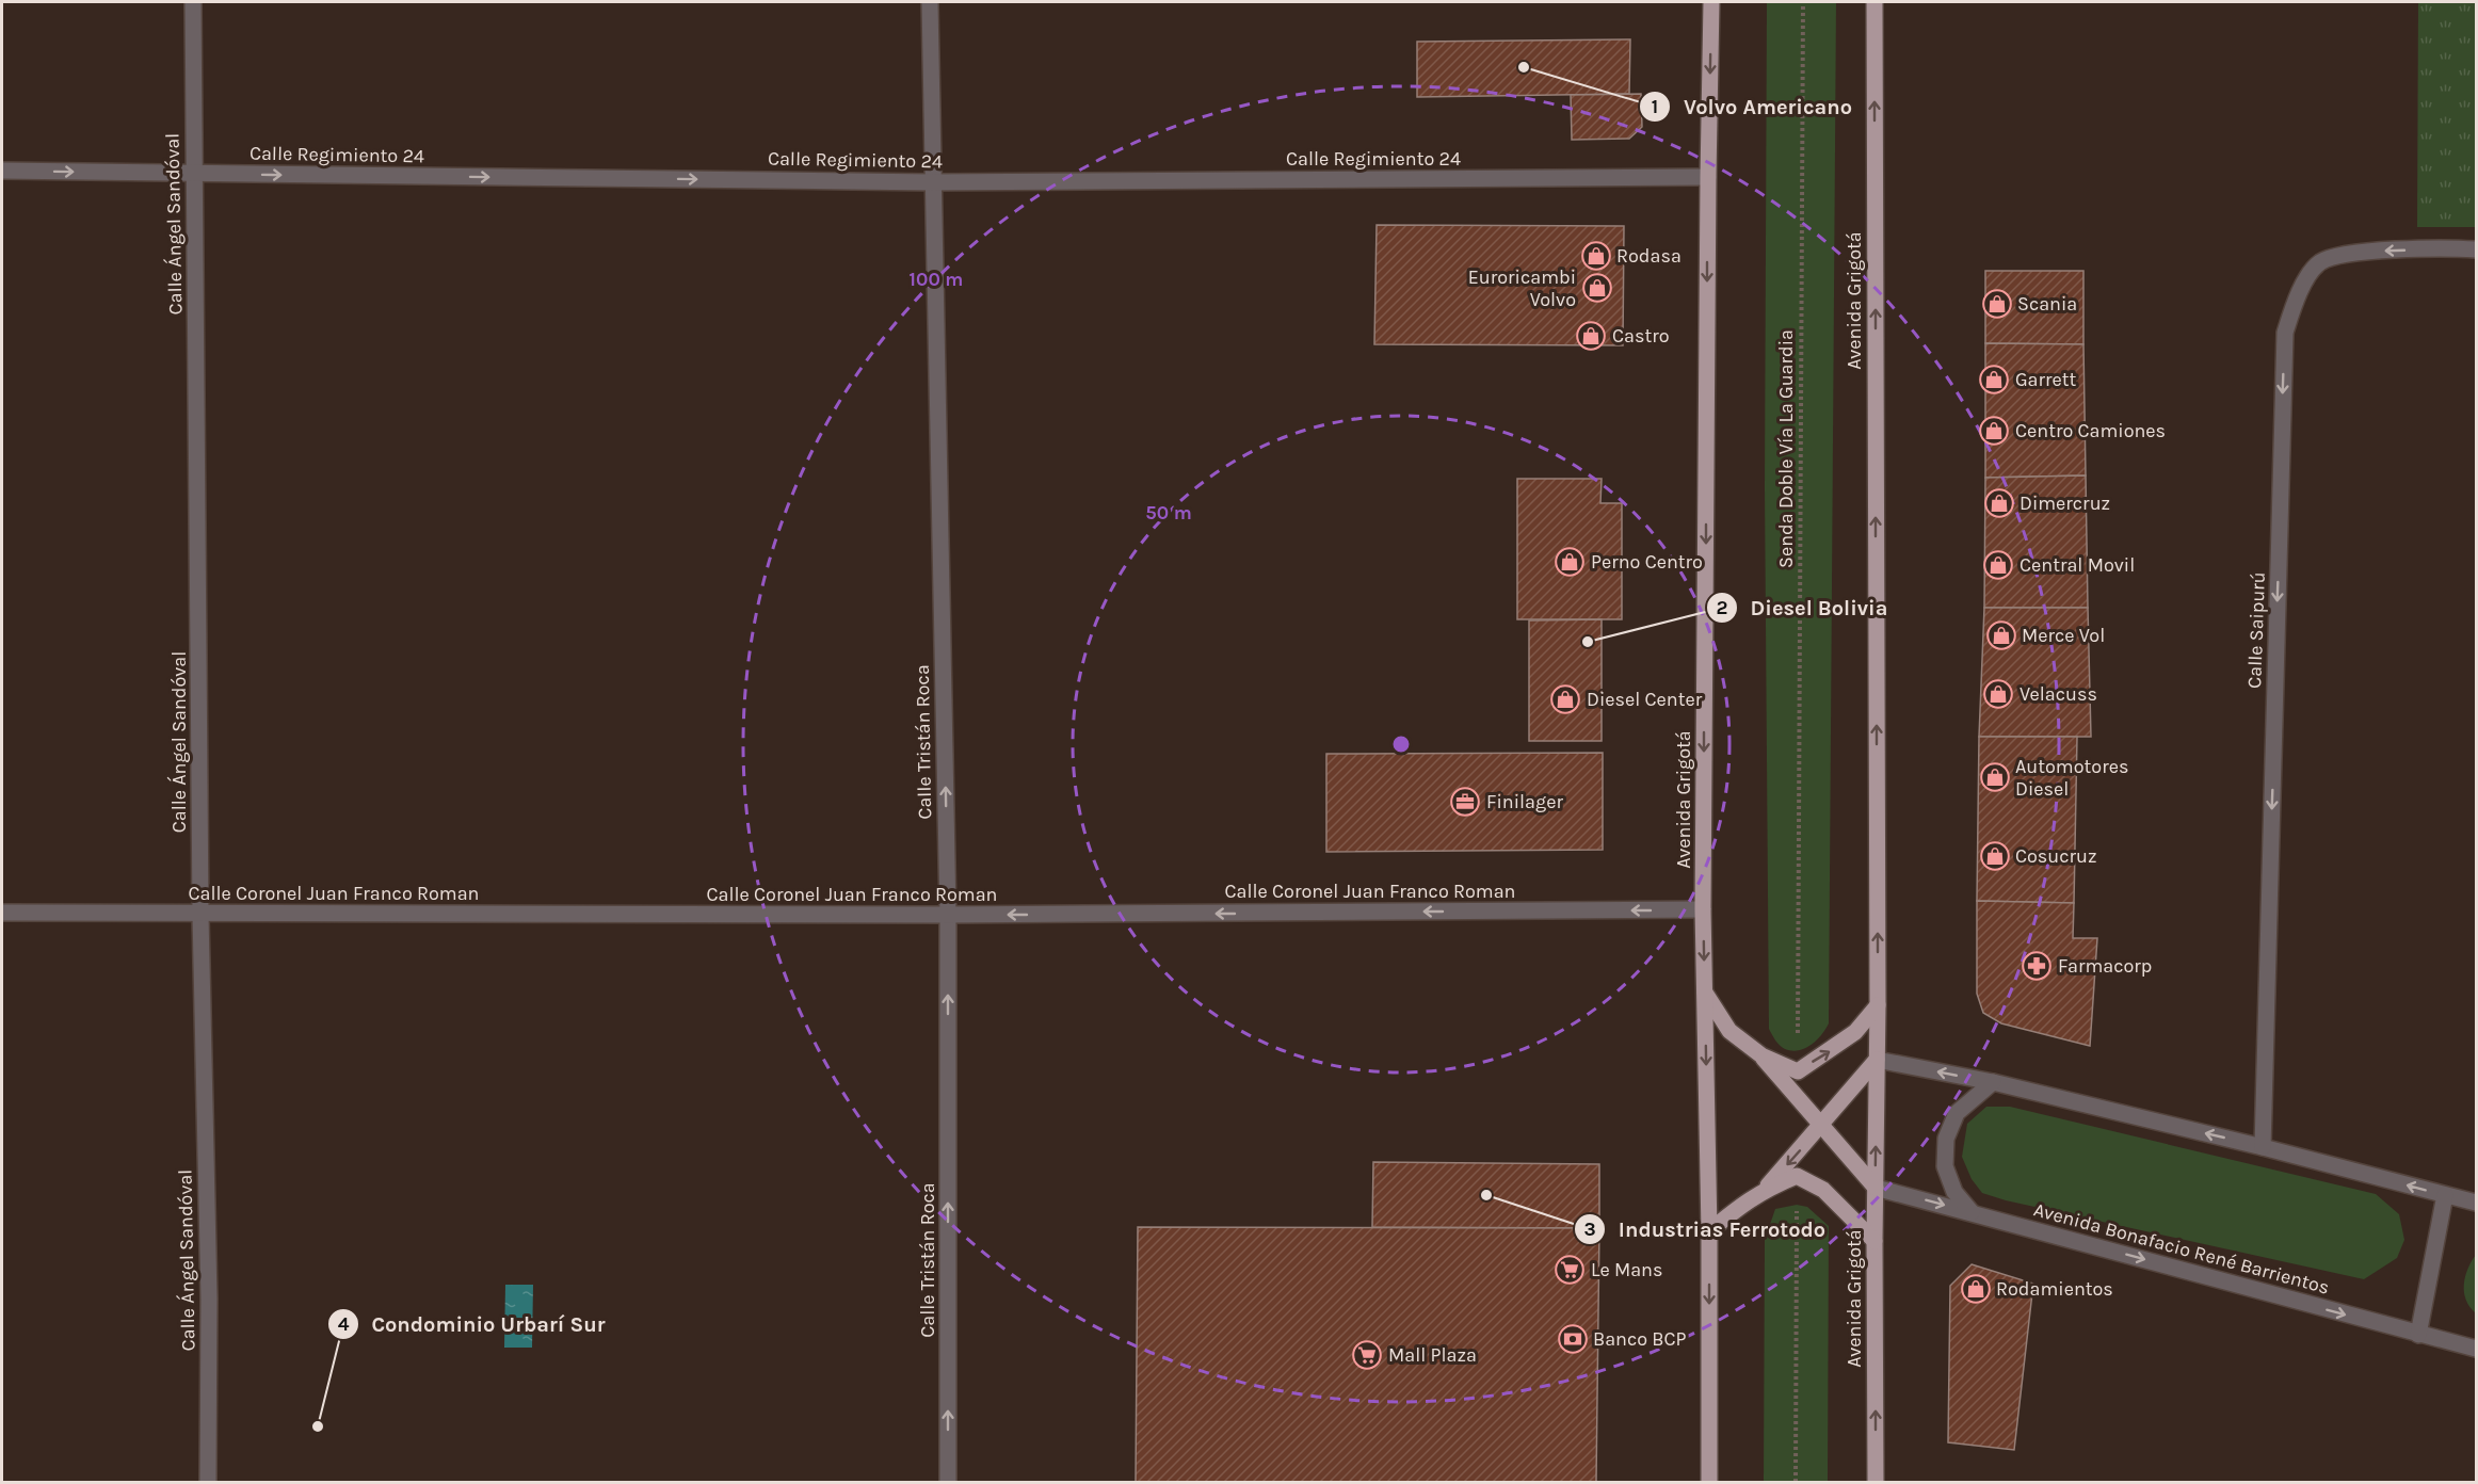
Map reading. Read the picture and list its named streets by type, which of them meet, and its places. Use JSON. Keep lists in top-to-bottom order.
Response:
{
  "streets": {
    "main road": ["Avenida Grigotá"],
    "street": [
      "Calle Regimiento 24",
      "Calle Ángel Sandóval",
      "Calle Saipurú",
      "Calle Tristán Roca",
      "Calle Coronel Juan Franco Roman",
      "Avenida Bonafacio René Barrientos"
    ],
    "path": ["Senda Doble Vía La Guardia"]
  },
  "crossings": [
    ["Calle Regimiento 24", "Calle Ángel Sandóval"],
    ["Calle Regimiento 24", "Avenida Grigotá"],
    ["Calle Regimiento 24", "Calle Tristán Roca"],
    ["Calle Ángel Sandóval", "Calle Coronel Juan Franco Roman"],
    ["Avenida Grigotá", "Calle Coronel Juan Franco Roman"],
    ["Avenida Grigotá", "Avenida Bonafacio René Barrientos"],
    ["Calle Tristán Roca", "Calle Coronel Juan Franco Roman"]
  ],
  "one_way": [
    "Calle Regimiento 24",
    "Calle Saipurú",
    "Calle Tristán Roca",
    "Calle Coronel Juan Franco Roman"
  ],
  "places": {
    "other": [
      "Volvo Americano",
      "Diesel Bolivia",
      "Industrias Ferrotodo",
      "Condominio Urbarí Sur"
    ],
    "shop": [
      "Rodasa",
      "Euroricambi Volvo",
      "Scania",
      "Castro",
      "Garrett",
      "Centro Camiones",
      "Dimercruz",
      "Perno Centro",
      "Central Movil",
      "Merce Vol",
      "Velacuss",
      "Diesel Center",
      "Automotores Diesel",
      "Cosucruz",
      "Rodamientos"
    ],
    "office": ["Finilager"],
    "pharmacy": ["Farmacorp"],
    "supermarket": ["Le Mans", "Mall Plaza"],
    "bank": ["Banco BCP"]
  },
  "rings": ["100 m", "50 m"]
}
